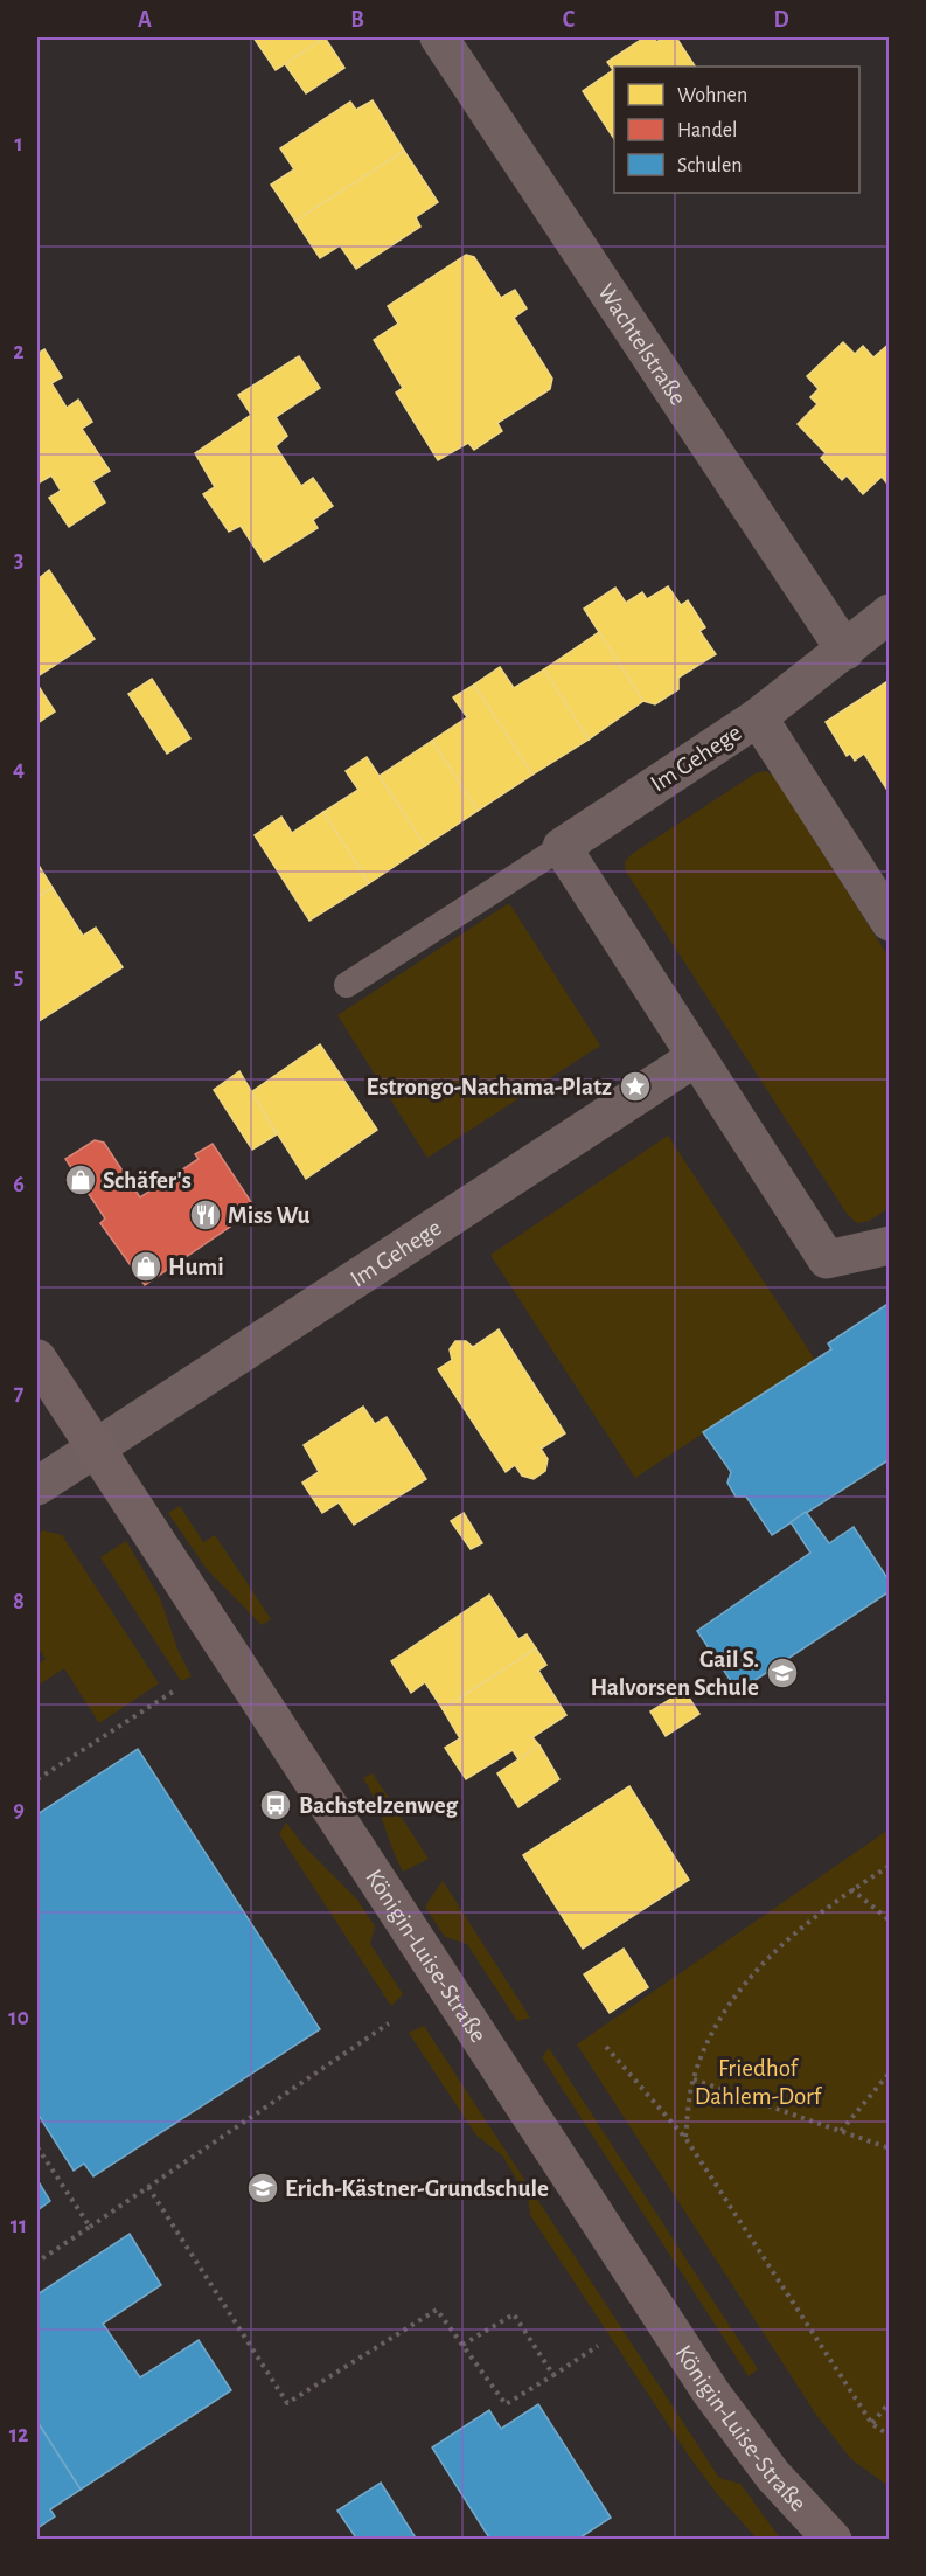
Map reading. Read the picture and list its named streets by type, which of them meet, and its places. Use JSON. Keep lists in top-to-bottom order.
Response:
{
  "streets": {
    "main road": ["Königin-Luise-Straße"],
    "street": ["Wachtelstraße", "Im Gehege"]
  },
  "crossings": [
    ["Wachtelstraße", "Im Gehege"],
    ["Im Gehege", "Königin-Luise-Straße"]
  ],
  "parks": ["Friedhof Dahlem-Dorf"],
  "places": {
    "place": ["Estrongo-Nachama-Platz"],
    "shop": ["Schäfer's", "Humi"],
    "restaurant": ["Miss Wu"],
    "school or university": ["Gail S. Halvorsen Schule", "Erich-Kästner-Grundschule"],
    "bus stop": ["Bachstelzenweg"]
  },
  "legend": ["Wohnen", "Handel", "Schulen"],
  "grid": {
    "columns": [
      "A",
      "B",
      "C",
      "D"
    ],
    "rows": [
      "1",
      "2",
      "3",
      "4",
      "5",
      "6",
      "7",
      "8",
      "9",
      "10",
      "11",
      "12"
    ]
  }
}
